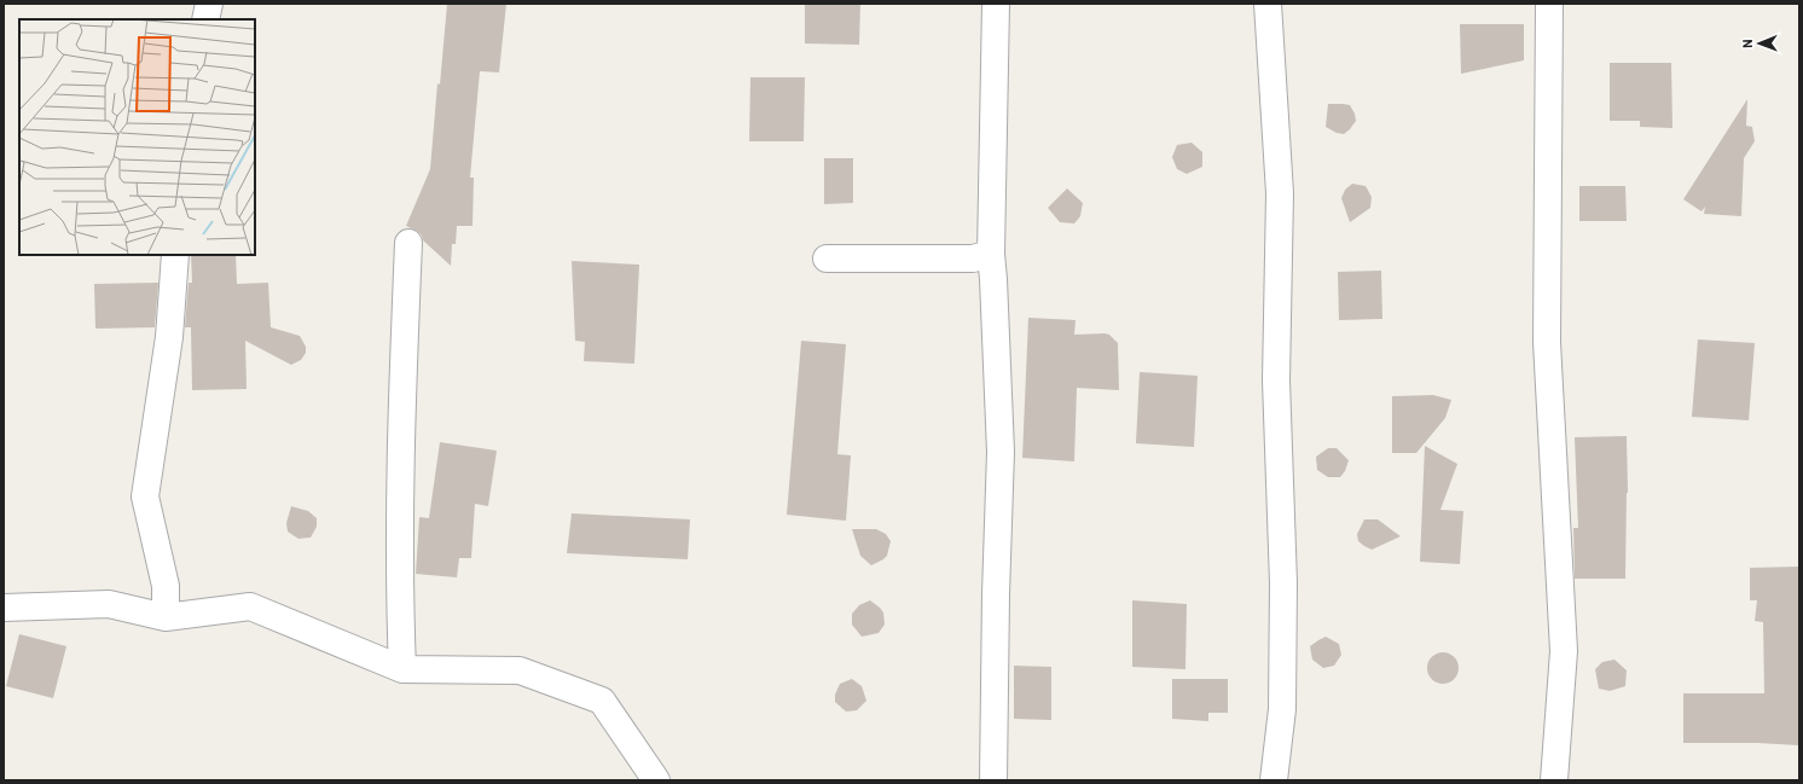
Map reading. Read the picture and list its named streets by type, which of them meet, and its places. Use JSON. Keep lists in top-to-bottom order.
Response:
{
  "north": "left"
}
